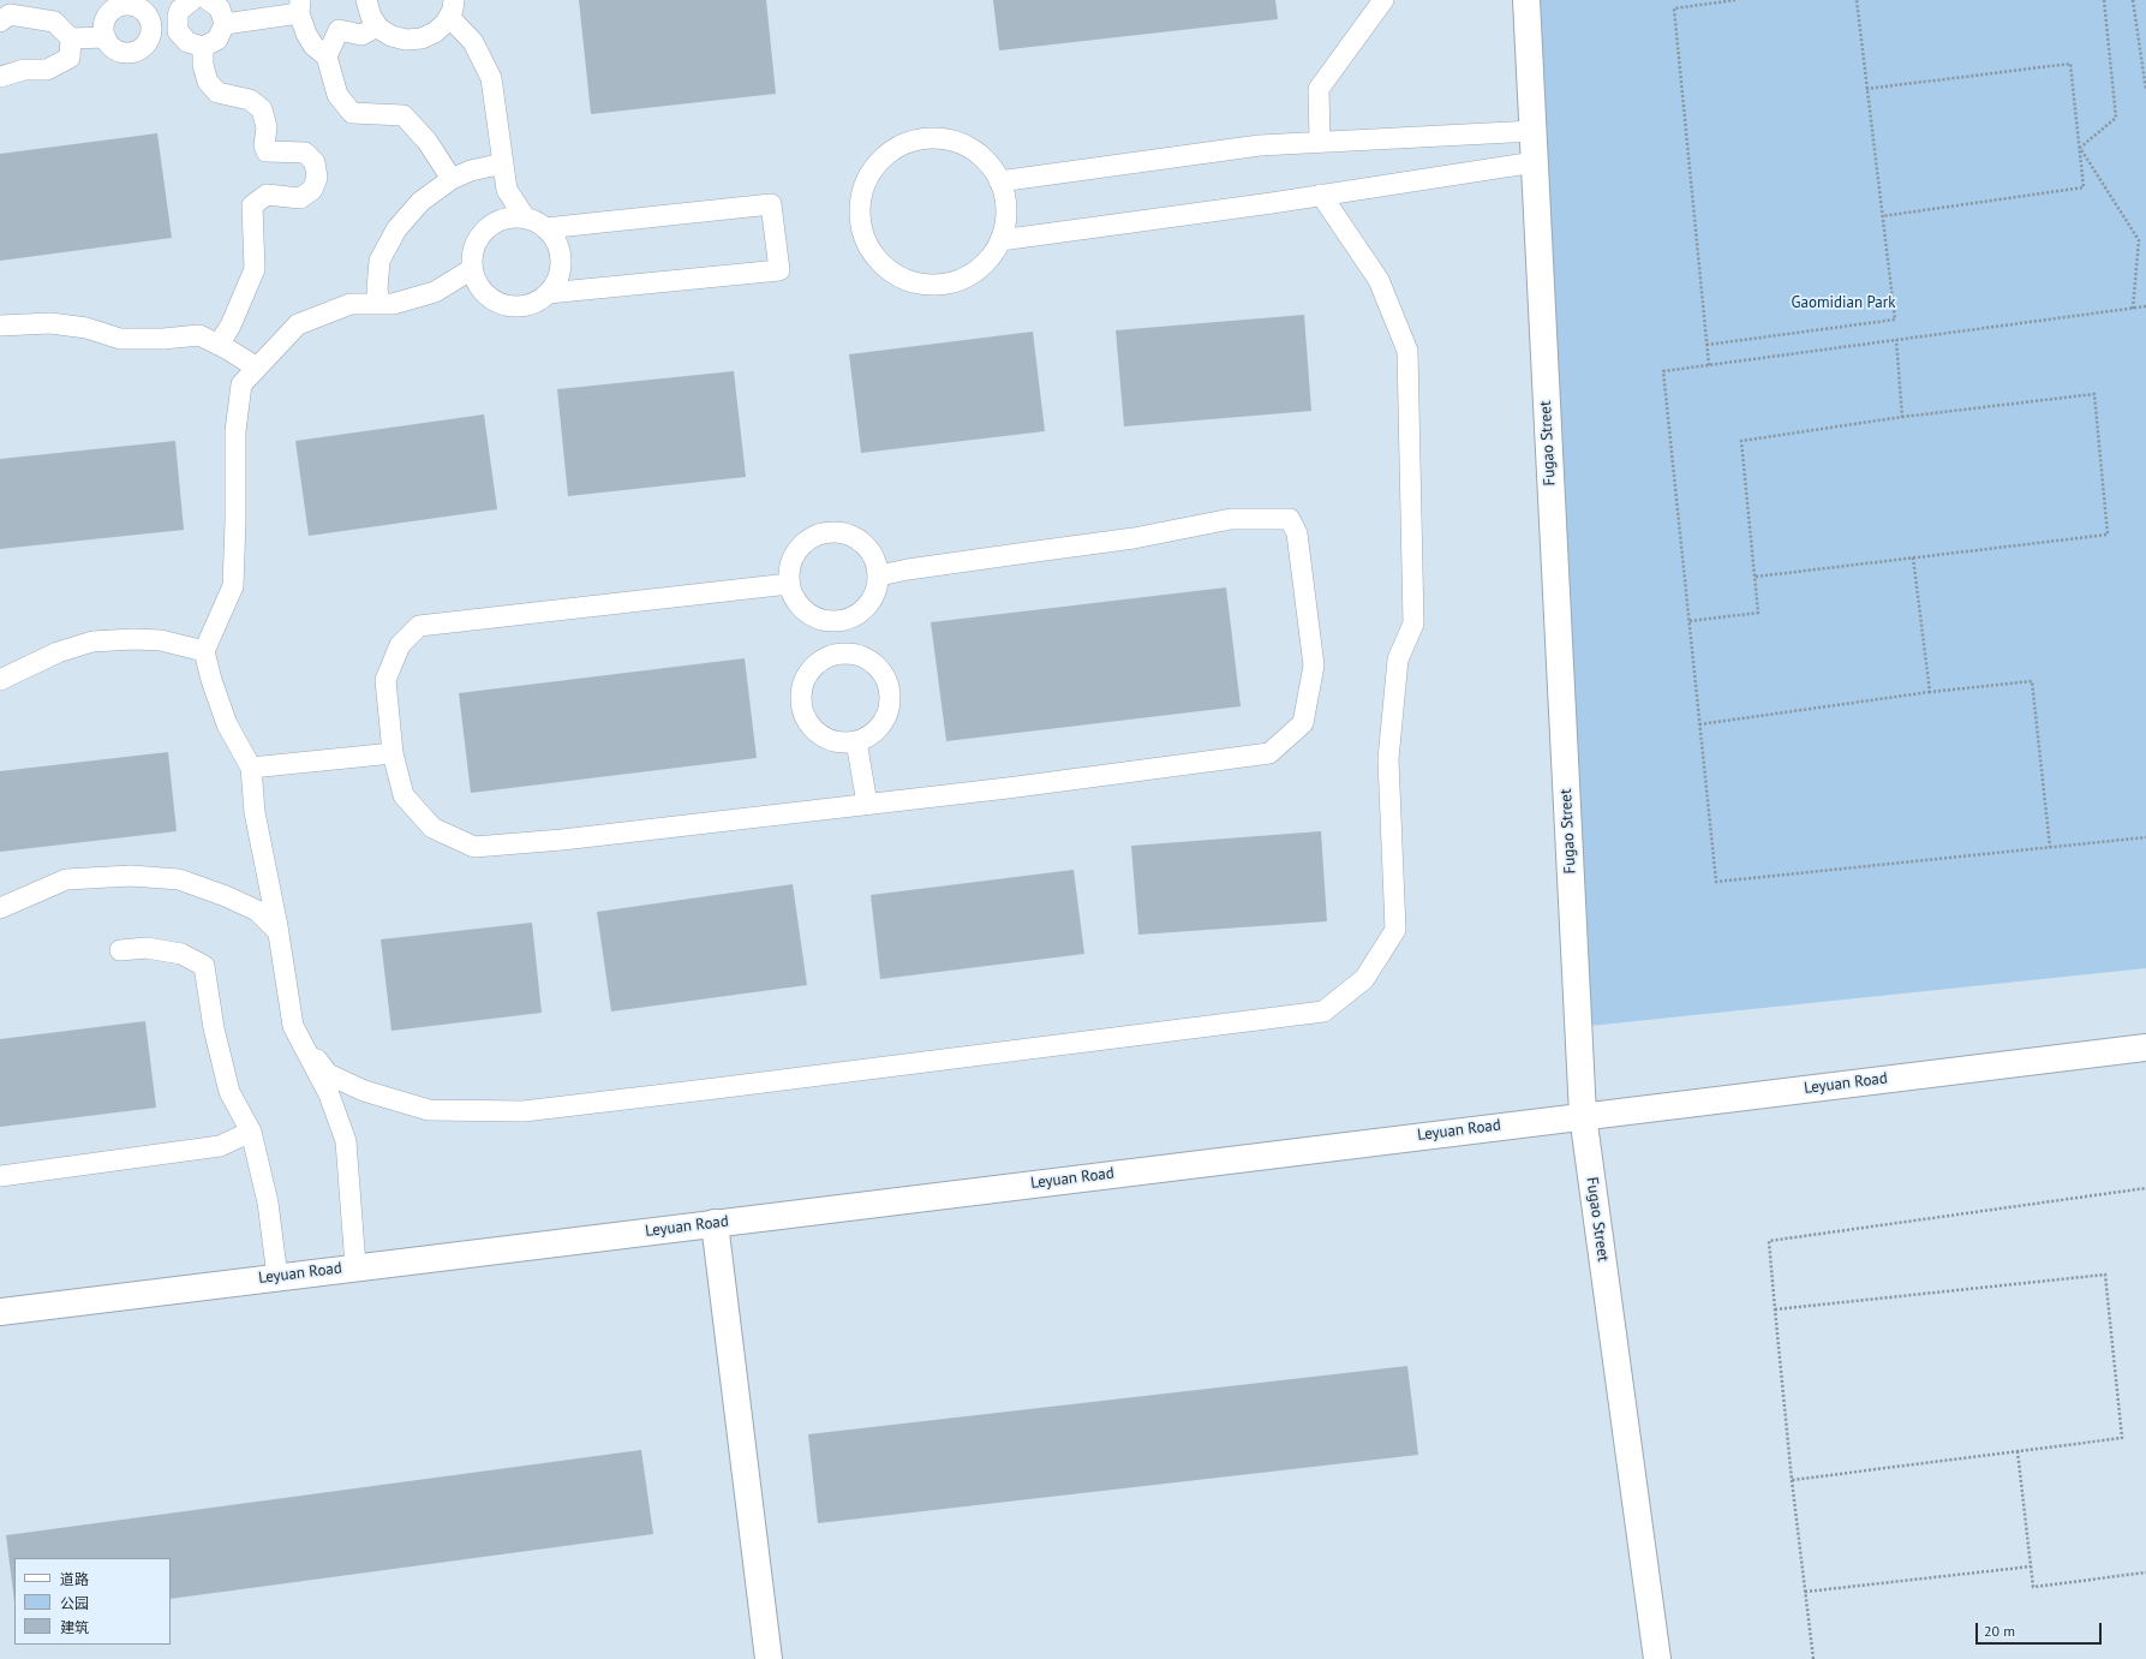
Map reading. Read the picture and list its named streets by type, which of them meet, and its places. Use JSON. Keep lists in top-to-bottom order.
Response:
{
  "streets": {
    "street": ["Fugao Street", "Leyuan Road"]
  },
  "crossings": [
    ["Fugao Street", "Leyuan Road"]
  ],
  "parks": ["Gaomidian Park"],
  "legend": ["道路", "公园", "建筑"],
  "scale_bar": "20 m"
}
